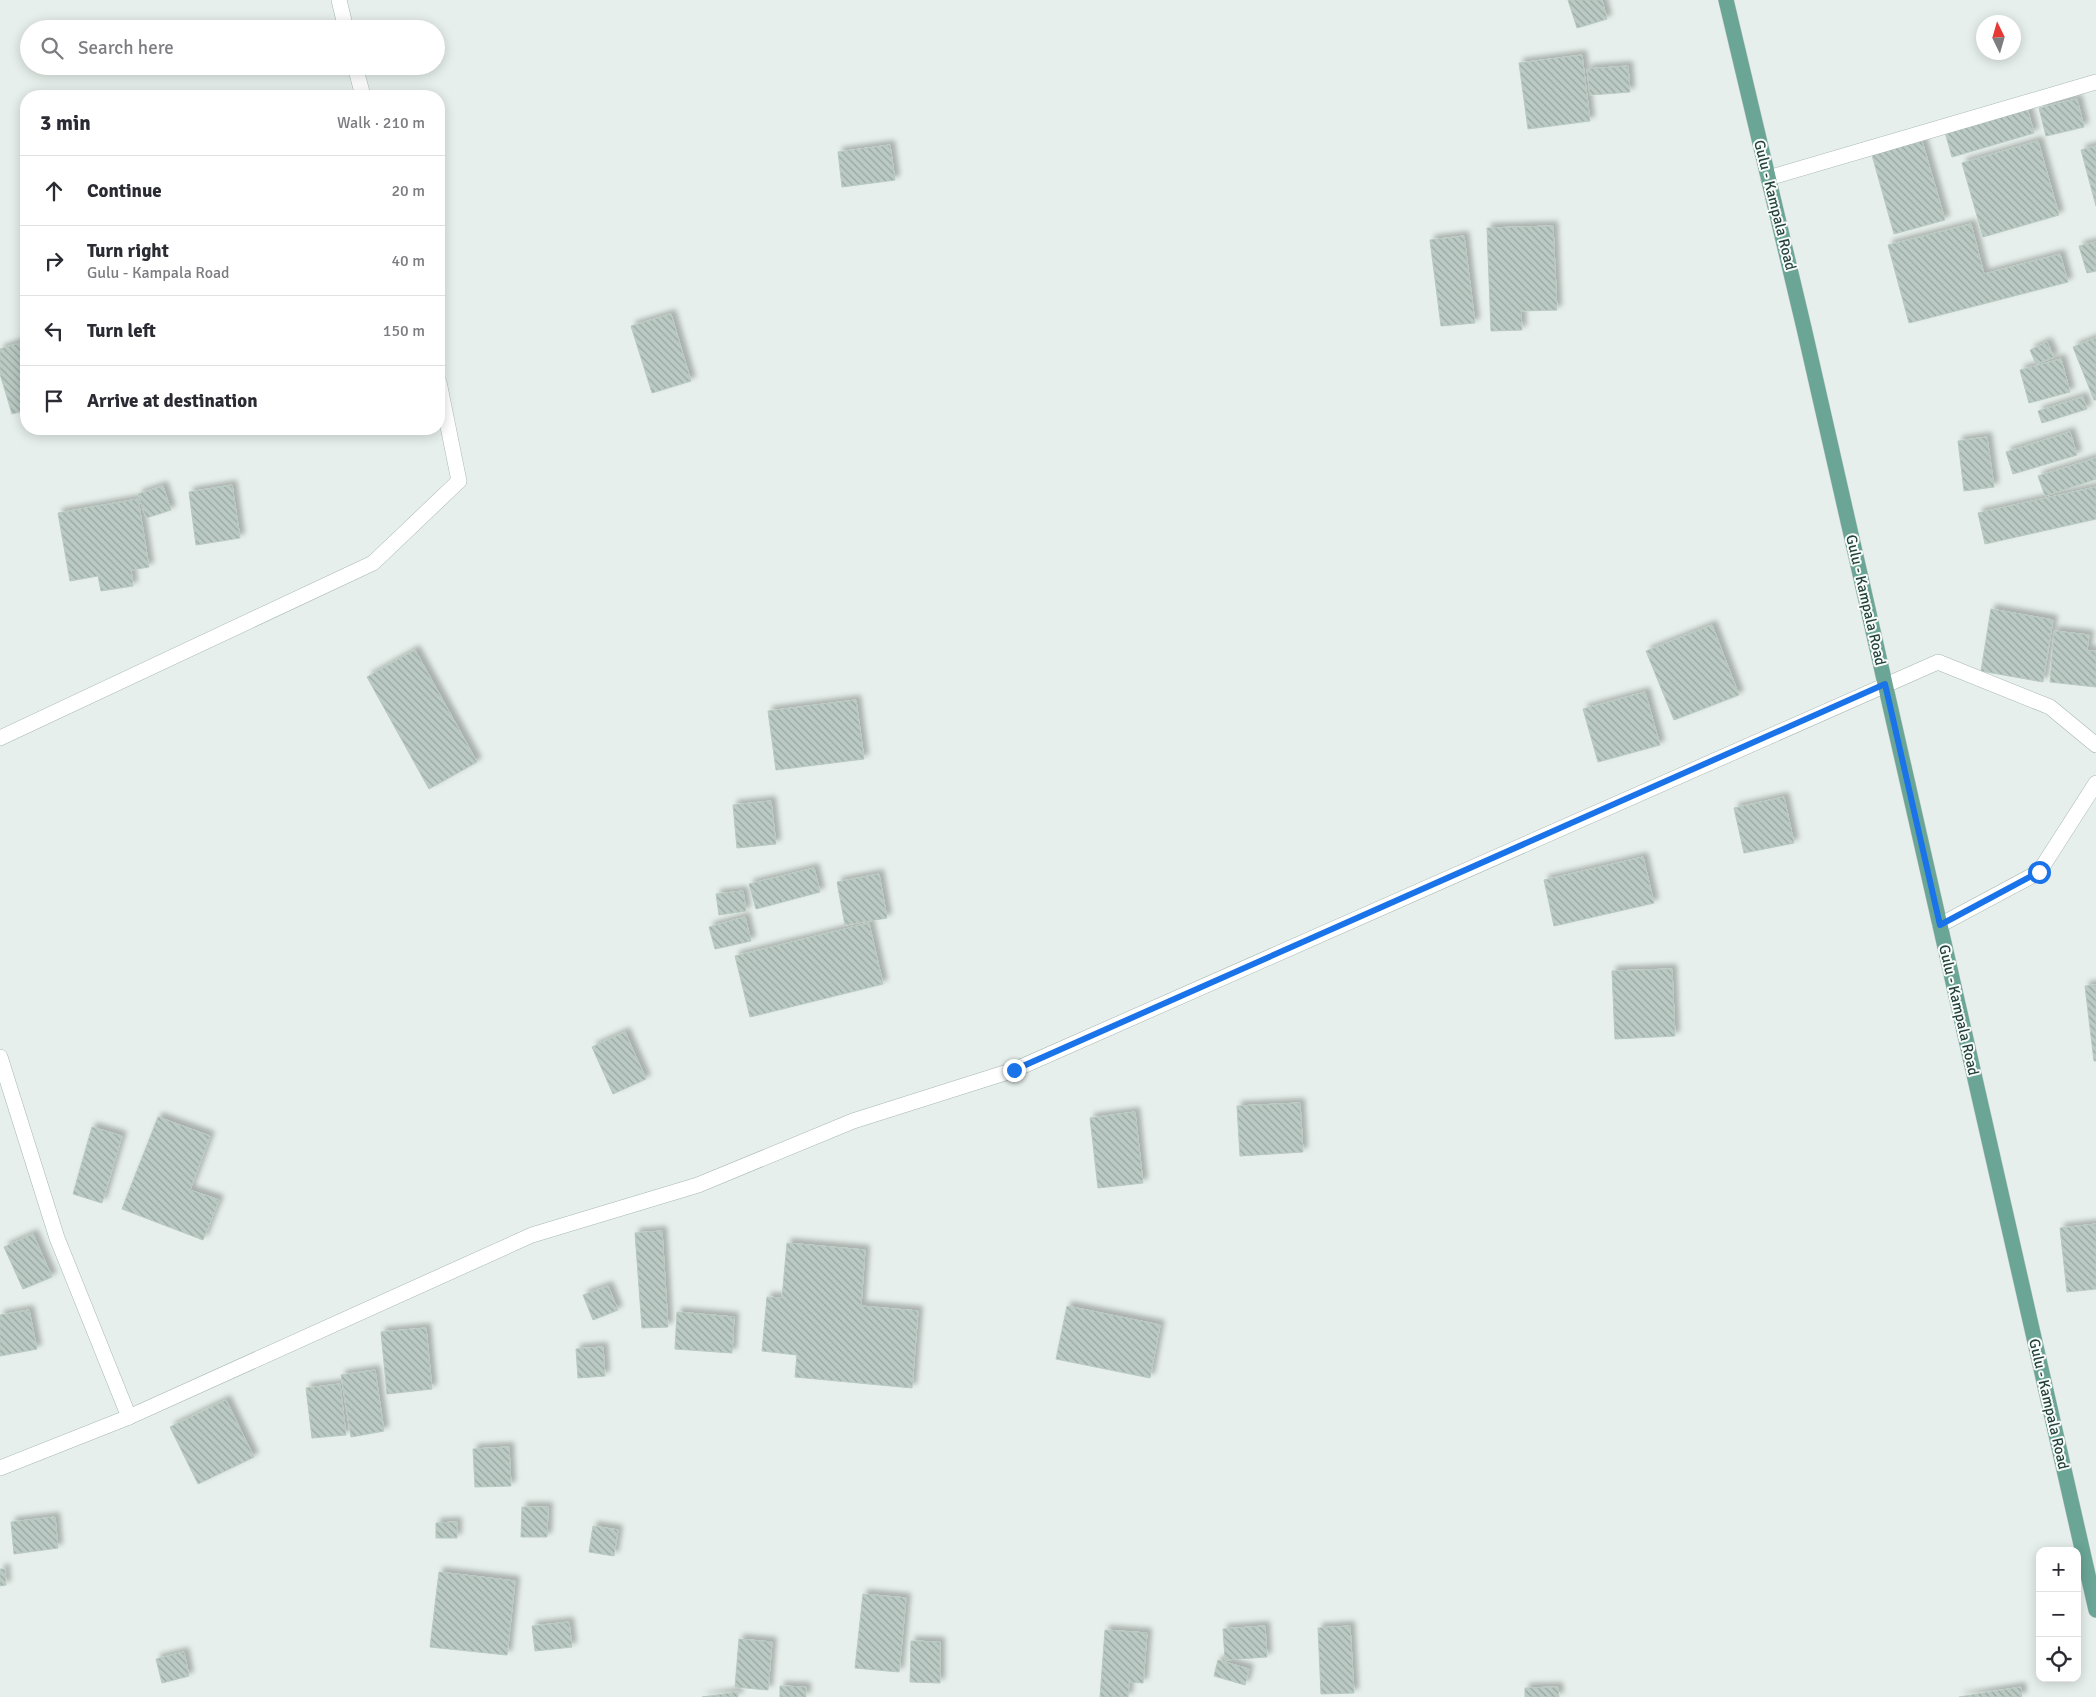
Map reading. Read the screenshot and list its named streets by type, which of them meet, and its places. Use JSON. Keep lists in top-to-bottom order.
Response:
{
  "streets": {
    "main road": ["Gulu - Kampala Road"]
  },
  "north": "top",
  "page": {
    "search": "Search here",
    "heading": ["3 min", "Walk · 210 m"],
    "list": [
      ["Continue", "20 m"],
      ["Turn right", "Gulu - Kampala Road", "40 m"],
      ["Turn left", "150 m"],
      "Arrive at destination"
    ],
    "map_buttons": ["+", "−"]
  }
}
